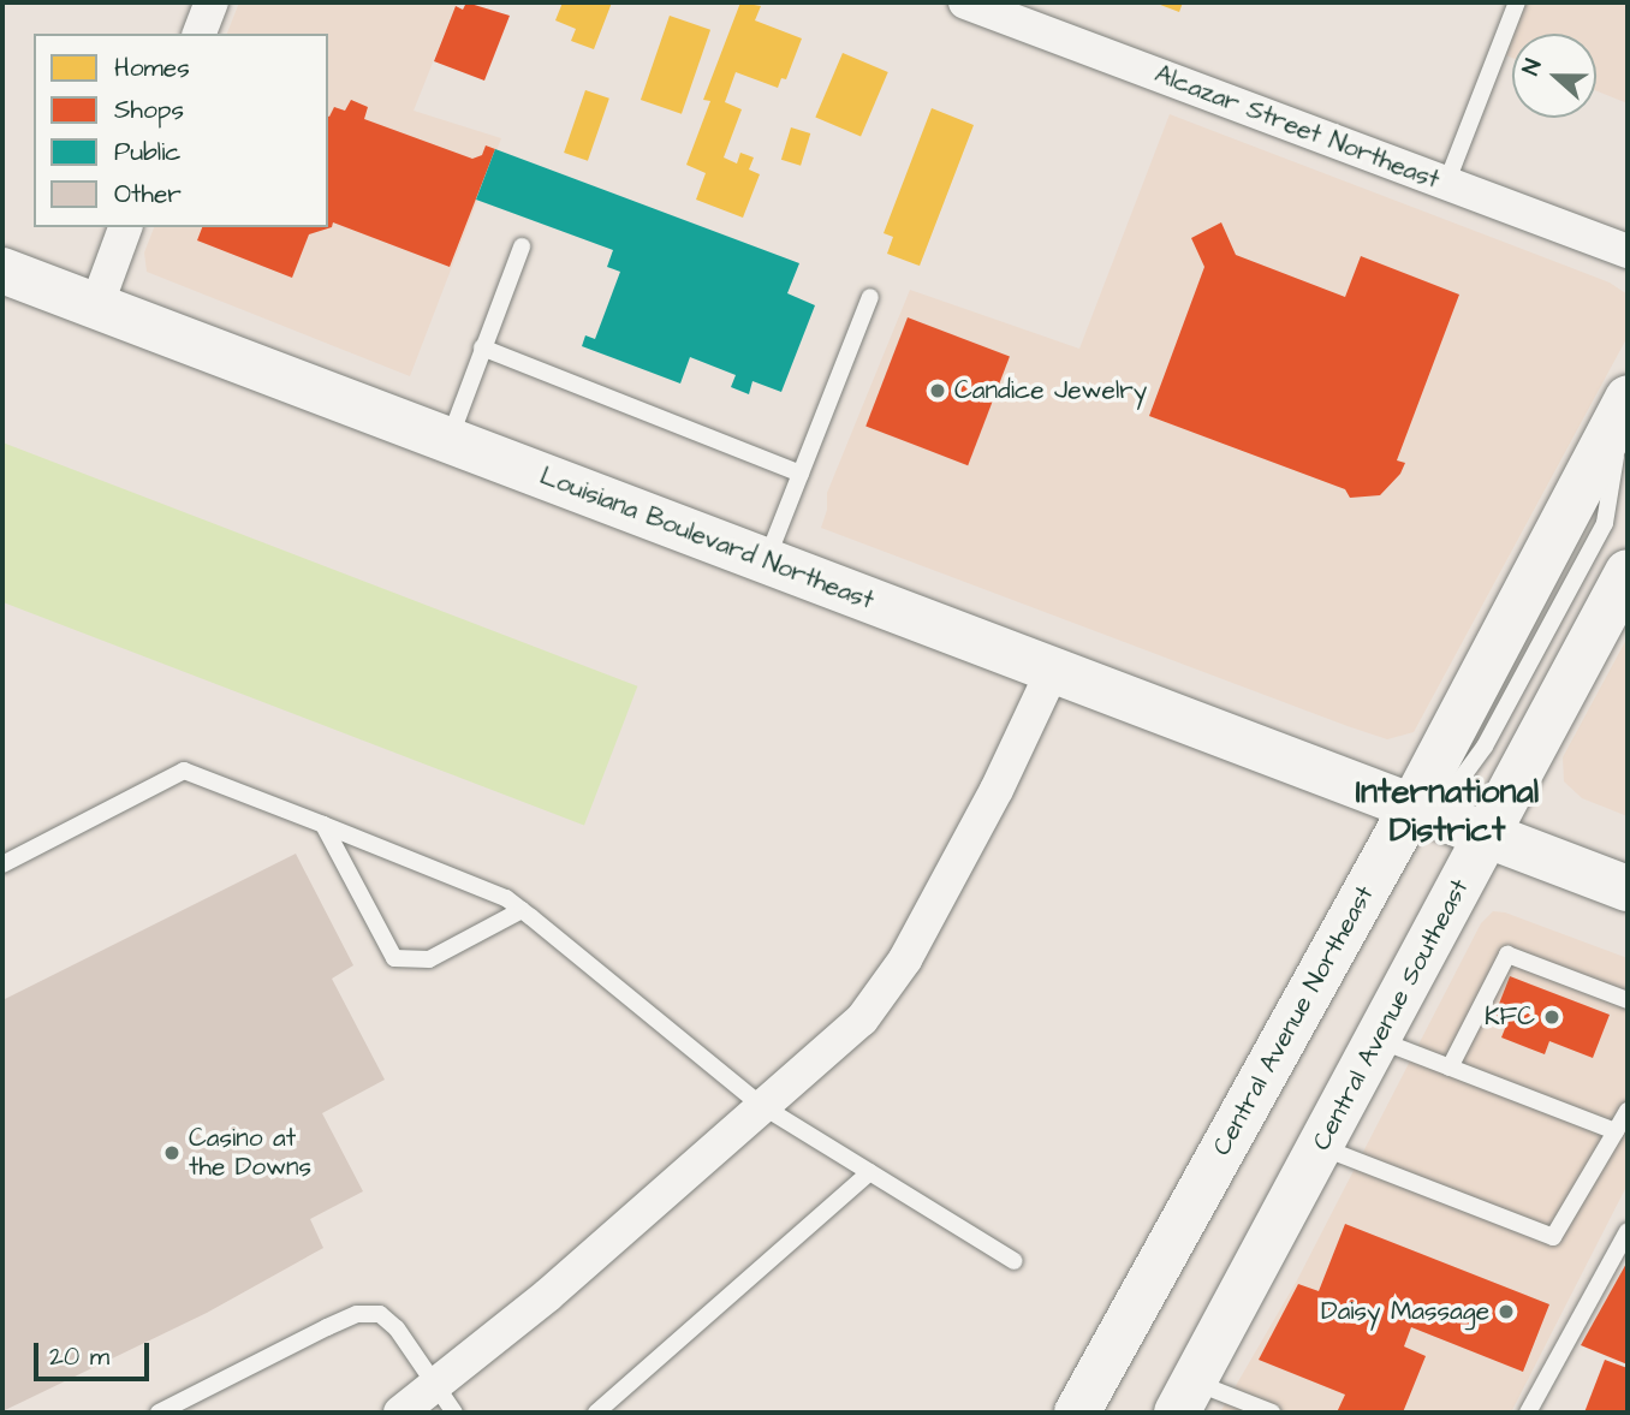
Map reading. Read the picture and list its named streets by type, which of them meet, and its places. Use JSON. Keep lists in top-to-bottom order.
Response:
{
  "streets": {
    "main road": ["Louisiana Boulevard Northeast", "Central Avenue Southeast", "Central Avenue Northeast"],
    "street": ["Alcazar Street Northeast"]
  },
  "crossings": [
    ["Louisiana Boulevard Northeast", "Central Avenue Southeast"],
    ["Louisiana Boulevard Northeast", "Central Avenue Northeast"]
  ],
  "districts": ["International District"],
  "places": [
    "Candice Jewelry",
    "KFC",
    "Casino at the Downs",
    "Daisy Massage"
  ],
  "legend": [
    "Homes",
    "Shops",
    "Public",
    "Other"
  ],
  "scale_bar": "20 m",
  "north": "left"
}
